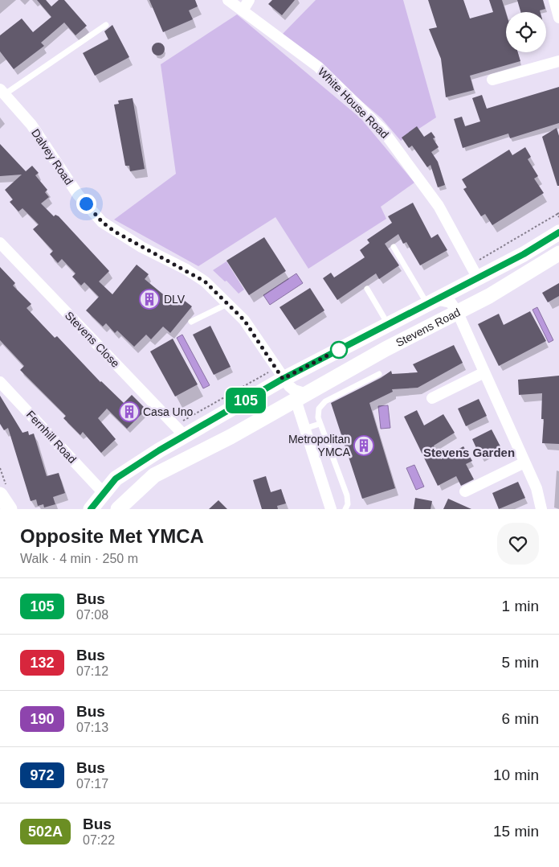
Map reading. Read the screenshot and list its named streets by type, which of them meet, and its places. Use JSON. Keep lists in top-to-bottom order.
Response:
{
  "streets": {
    "main road": ["Stevens Road"],
    "street": [
      "White House Road",
      "Dalvey Road",
      "Stevens Close",
      "Fernhill Road"
    ]
  },
  "crossings": [
    ["White House Road", "Stevens Road"],
    ["Dalvey Road", "Stevens Road"],
    ["Stevens Road", "Stevens Close"],
    ["Stevens Road", "Fernhill Road"]
  ],
  "districts": ["Stevens Garden"],
  "places": {
    "building": ["DLV", "Casa Uno", "Metropolitan YMCA"]
  },
  "lines": ["bus line 105"],
  "page": {
    "on_map": "105",
    "heading": ["Opposite Met YMCA", "Walk · 4 min · 250 m"],
    "list": [
      {
        "mark": "105",
        "name": "Bus",
        "note": "07:08",
        "value": "1 min"
      },
      {
        "mark": "132",
        "name": "Bus",
        "note": "07:12",
        "value": "5 min"
      },
      {
        "mark": "190",
        "name": "Bus",
        "note": "07:13",
        "value": "6 min"
      },
      {
        "mark": "972",
        "name": "Bus",
        "note": "07:17",
        "value": "10 min"
      },
      {
        "mark": "502A",
        "name": "Bus",
        "note": "07:22",
        "value": "15 min"
      }
    ]
  }
}
